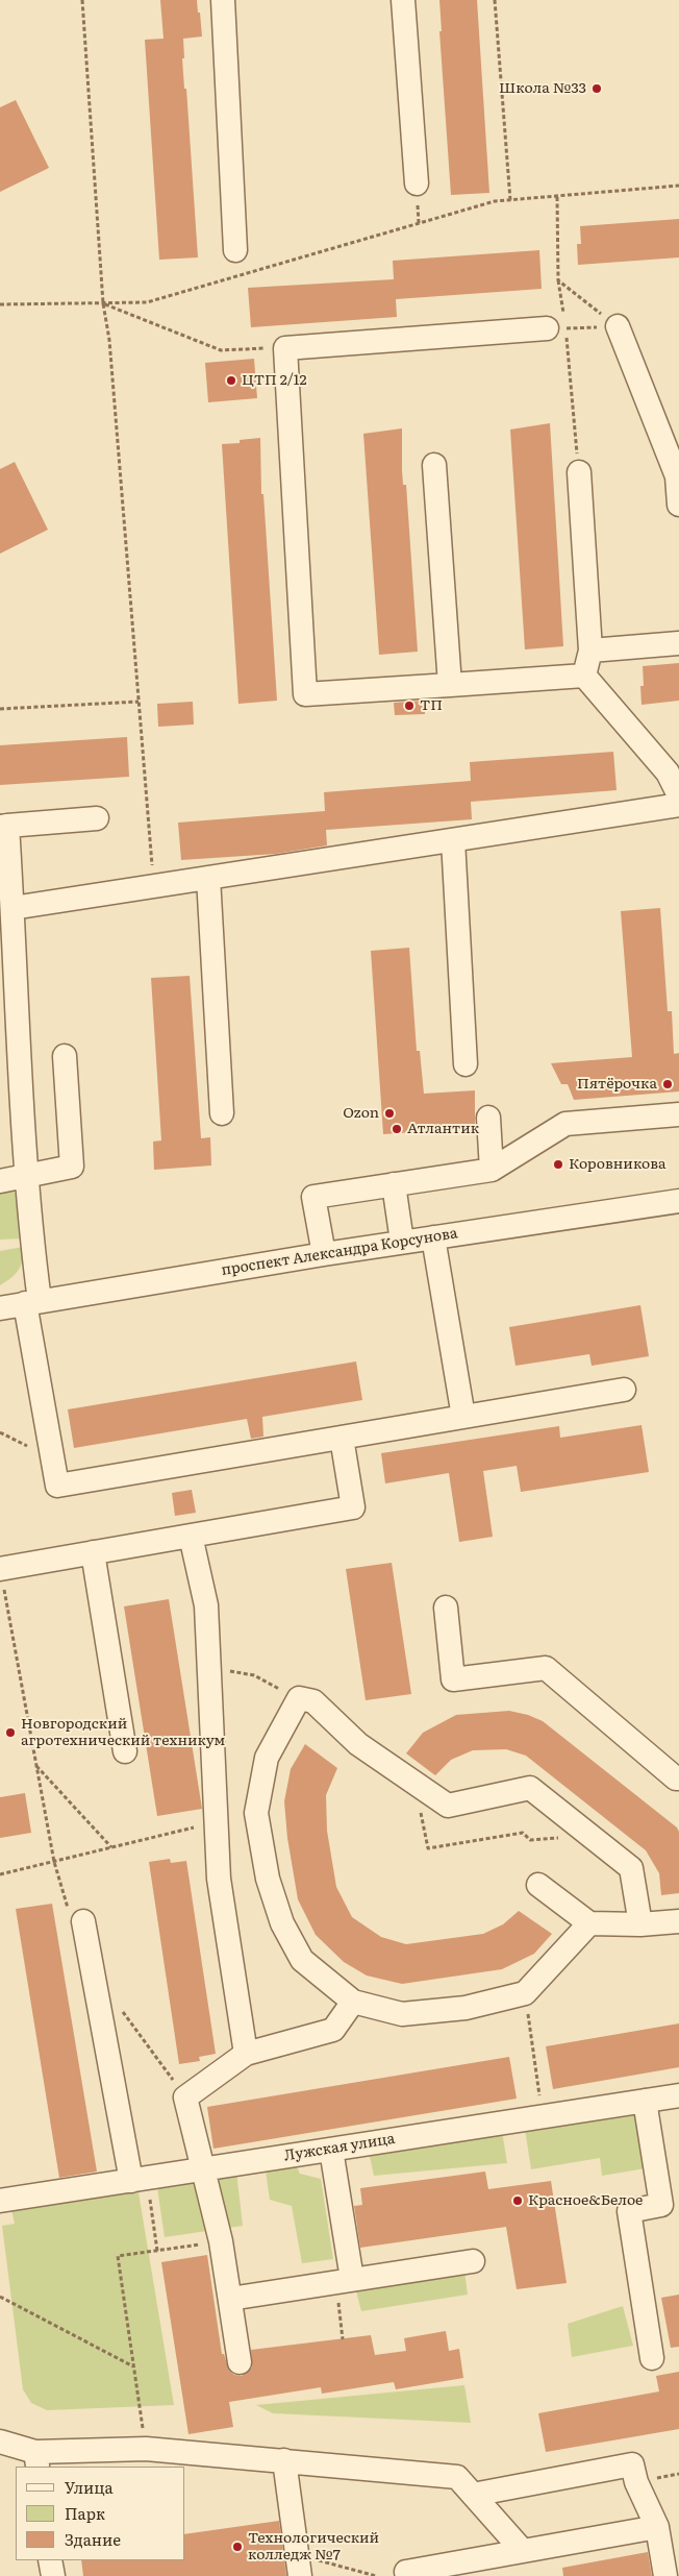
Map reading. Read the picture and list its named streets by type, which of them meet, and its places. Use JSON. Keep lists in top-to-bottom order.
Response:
{
  "streets": {
    "street": ["проспект Александра Корсунова", "Лужская улица"]
  },
  "places": [
    "Школа №33",
    "ЦТП 2/12",
    "ТП",
    "Пятёрочка",
    "Ozon",
    "Атлантик",
    "Коровникова",
    "Новгородский агротехнический техникум",
    "Красное&Белое",
    "Технологический колледж №7"
  ],
  "legend": ["Улица", "Парк", "Здание"]
}
